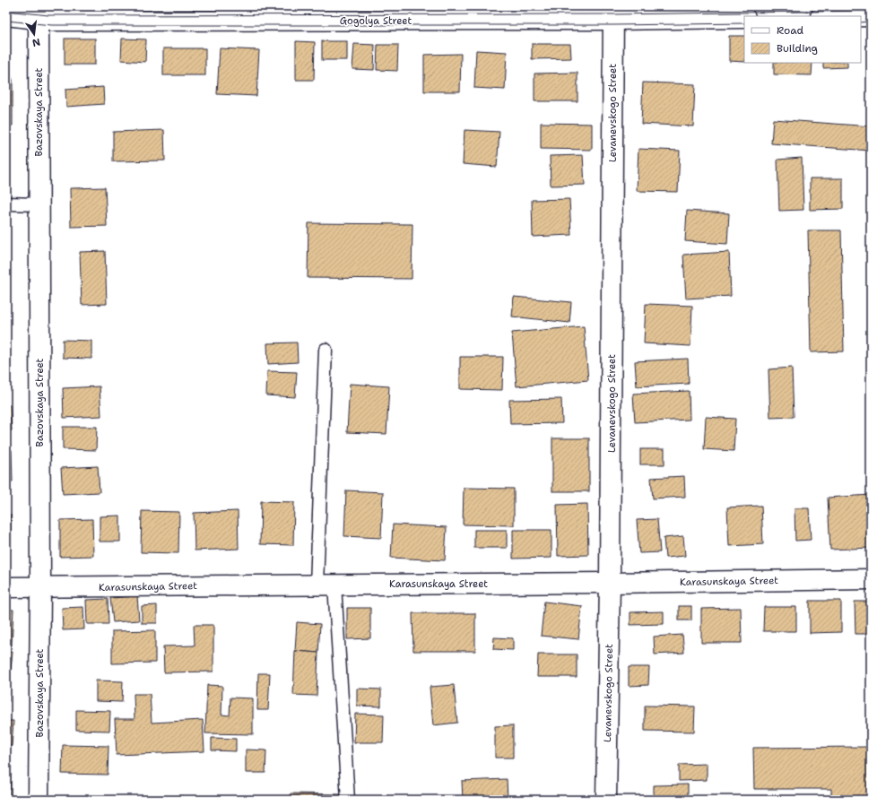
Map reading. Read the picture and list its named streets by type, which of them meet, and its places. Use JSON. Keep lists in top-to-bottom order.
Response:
{
  "streets": {
    "street": [
      "Gogolya Street",
      "Bazovskaya Street",
      "Levanevskogo Street",
      "Karasunskaya Street"
    ]
  },
  "crossings": [
    ["Gogolya Street", "Bazovskaya Street"],
    ["Gogolya Street", "Levanevskogo Street"],
    ["Bazovskaya Street", "Karasunskaya Street"],
    ["Levanevskogo Street", "Karasunskaya Street"]
  ],
  "legend": ["Road", "Building"],
  "north": "bottom"
}
